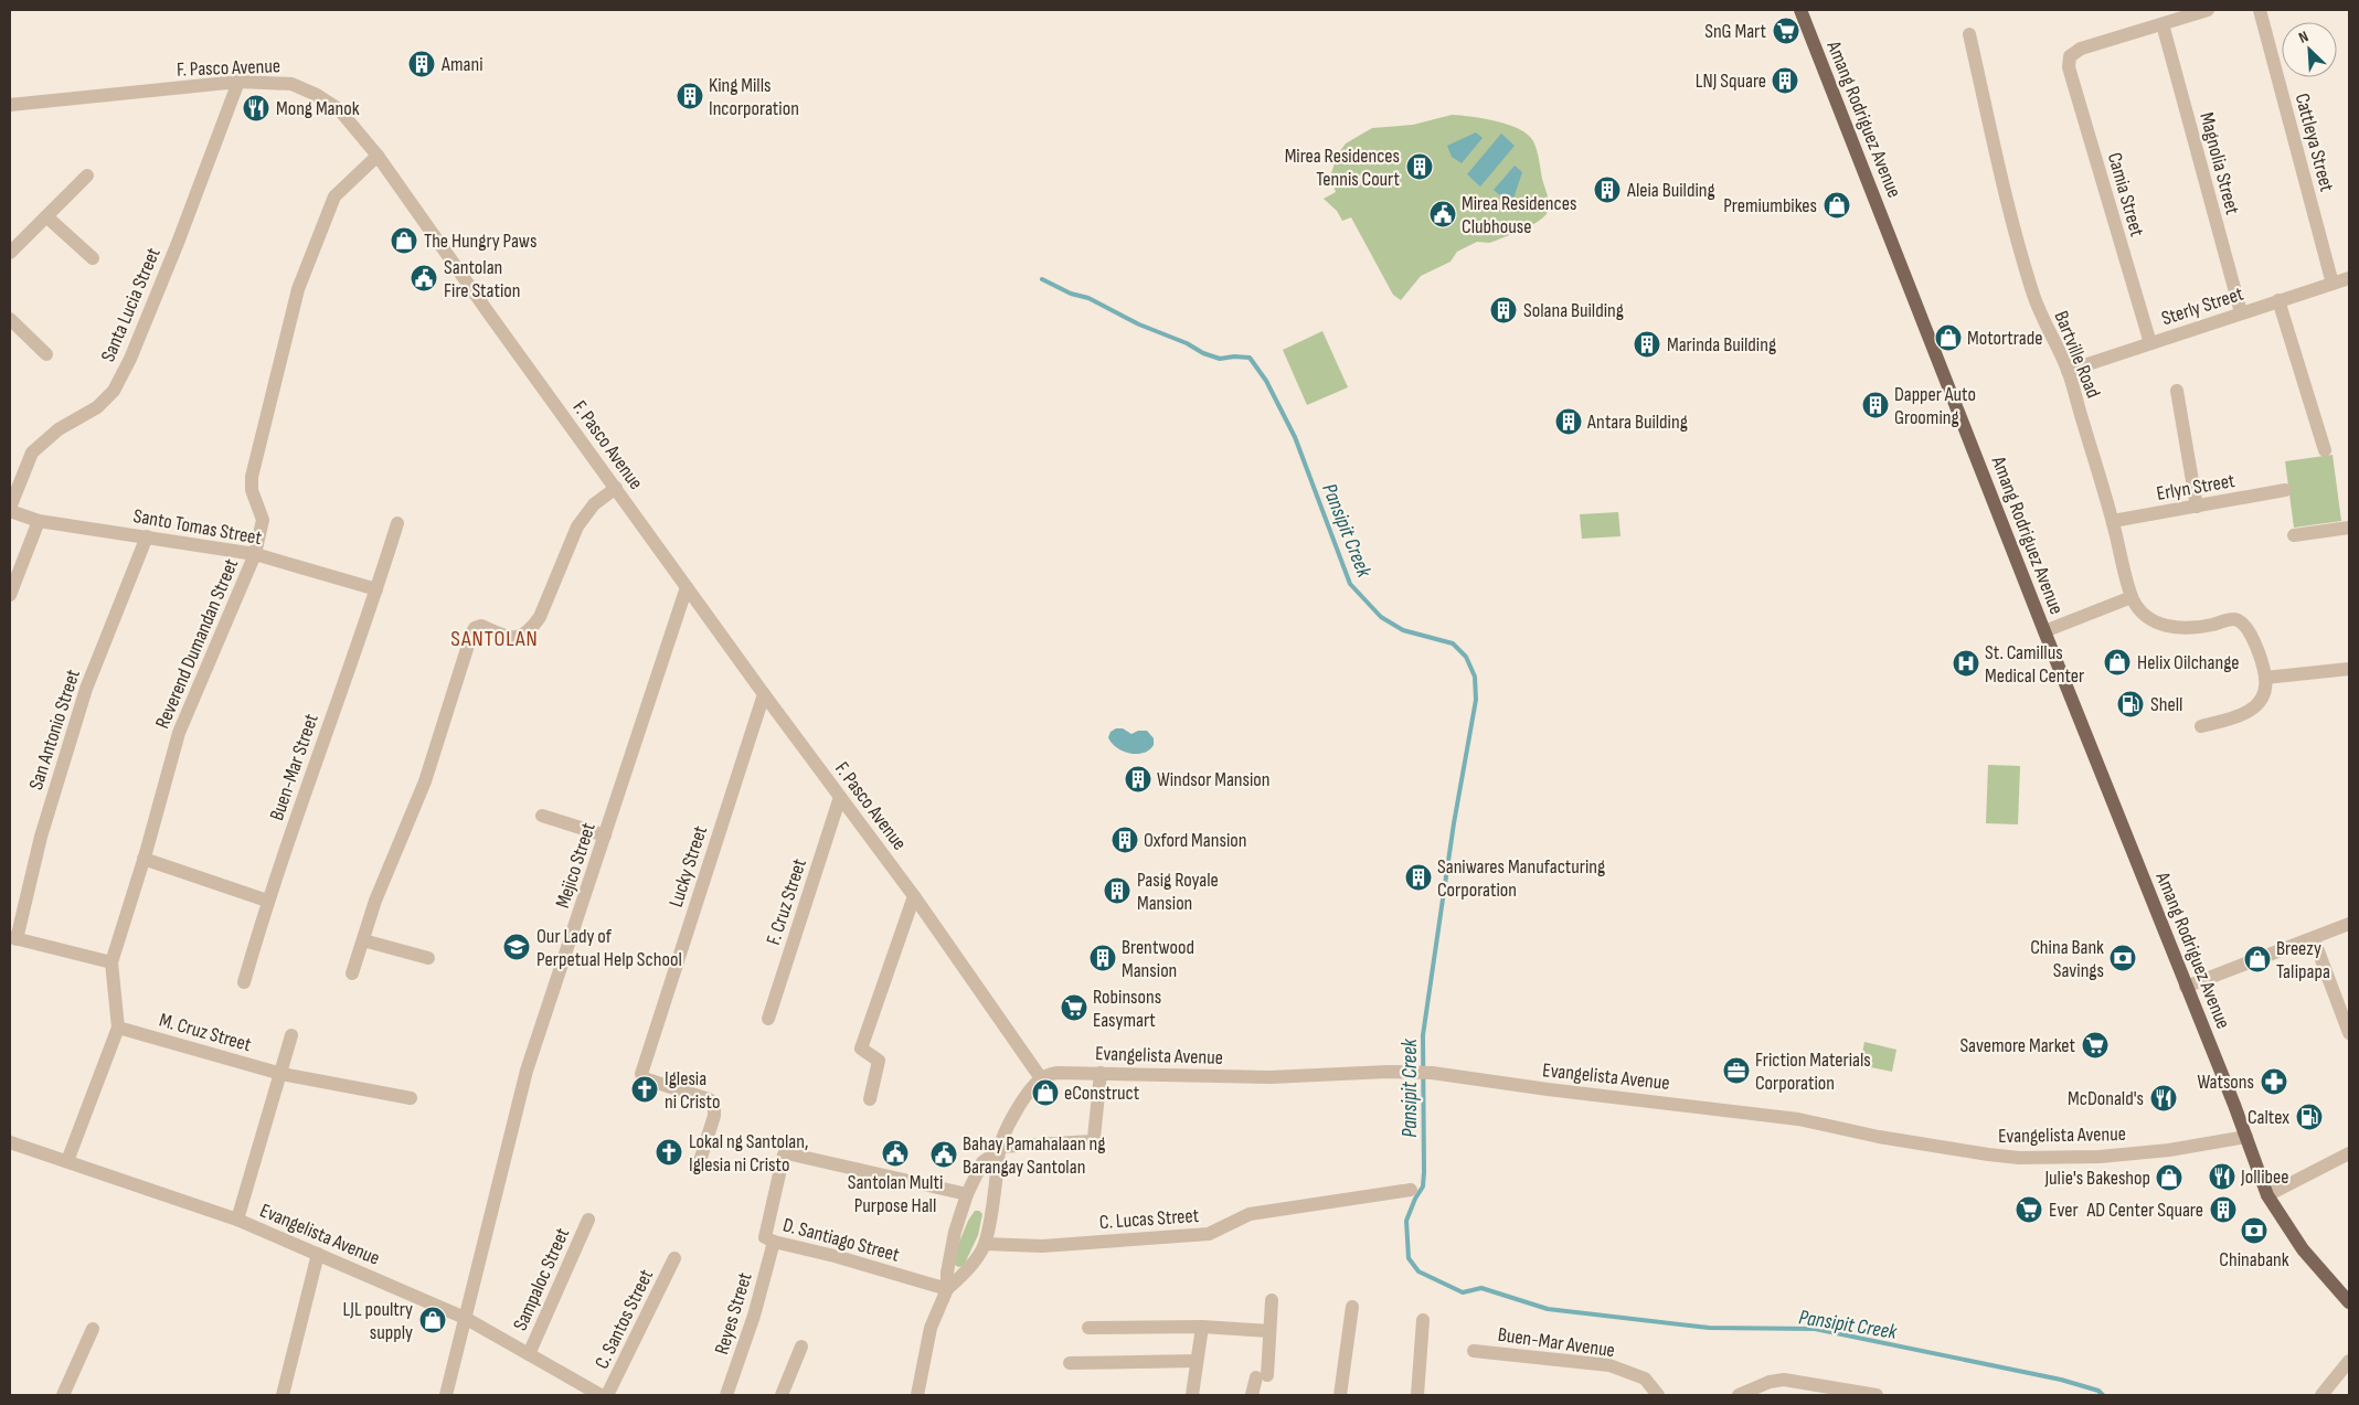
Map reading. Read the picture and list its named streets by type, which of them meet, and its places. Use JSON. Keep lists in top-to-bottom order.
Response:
{
  "streets": {
    "main road": ["Amang Rodriguez Avenue"],
    "street": [
      "F. Pasco Avenue",
      "Cattleya Street",
      "Magnolia Street",
      "Camia Street",
      "Santa Lucia Street",
      "Sterly Street",
      "Bartville Road",
      "Erlyn Street",
      "Santo Tomas Street",
      "Reverend Dumandan Street",
      "San Antonio Street",
      "Buen-Mar Street",
      "Mejico Street",
      "Lucky Street",
      "F. Cruz Street",
      "M. Cruz Street",
      "Evangelista Avenue",
      "C. Lucas Street",
      "D. Santiago Street",
      "Sampaloc Street",
      "Reyes Street",
      "C. Santos Street",
      "Buen-Mar Avenue"
    ]
  },
  "crossings": [
    ["F. Pasco Avenue", "Santa Lucia Street"],
    ["F. Pasco Avenue", "Reverend Dumandan Street"],
    ["F. Pasco Avenue", "Mejico Street"],
    ["F. Pasco Avenue", "Lucky Street"],
    ["F. Pasco Avenue", "F. Cruz Street"],
    ["F. Pasco Avenue", "Evangelista Avenue"],
    ["Amang Rodriguez Avenue", "Evangelista Avenue"],
    ["Cattleya Street", "Sterly Street"],
    ["Magnolia Street", "Camia Street"],
    ["Magnolia Street", "Sterly Street"],
    ["Camia Street", "Sterly Street"],
    ["Santa Lucia Street", "Santo Tomas Street"],
    ["Sterly Street", "Bartville Road"],
    ["Bartville Road", "Erlyn Street"],
    ["Santo Tomas Street", "Reverend Dumandan Street"],
    ["Santo Tomas Street", "San Antonio Street"],
    ["Santo Tomas Street", "Buen-Mar Street"],
    ["Reverend Dumandan Street", "M. Cruz Street"],
    ["Reverend Dumandan Street", "Evangelista Avenue"],
    ["Mejico Street", "Evangelista Avenue"],
    ["Evangelista Avenue", "Sampaloc Street"],
    ["D. Santiago Street", "Reyes Street"]
  ],
  "districts": ["SANTOLAN"],
  "water": ["Pansipit Creek"],
  "places": {
    "supermarket": [
      "SnG Mart",
      "Robinsons Easymart",
      "Savemore Market",
      "Ever"
    ],
    "building": [
      "Amani",
      "LNJ Square",
      "King Mills Incorporation",
      "Mirea Residences Tennis Court",
      "Aleia Building",
      "Solana Building",
      "Marinda Building",
      "Dapper Auto Grooming",
      "Antara Building",
      "Windsor Mansion",
      "Oxford Mansion",
      "Saniwares Manufacturing Corporation",
      "Pasig Royale Mansion",
      "Brentwood Mansion",
      "AD Center Square"
    ],
    "restaurant": ["Mong Manok", "McDonald's", "Jollibee"],
    "shop": [
      "Premiumbikes",
      "The Hungry Paws",
      "Motortrade",
      "Helix Oilchange",
      "Breezy Talipapa",
      "eConstruct",
      "Julie's Bakeshop",
      "LJL poultry supply"
    ],
    "public building": [
      "Mirea Residences Clubhouse",
      "Santolan Fire Station",
      "Santolan Multi Purpose Hall",
      "Bahay Pamahalaan ng Barangay Santolan"
    ],
    "hospital": ["St. Camillus Medical Center"],
    "fuel station": ["Shell", "Caltex"],
    "school or university": ["Our Lady of Perpetual Help School"],
    "bank": ["China Bank Savings", "Chinabank"],
    "office": ["Friction Materials Corporation"],
    "pharmacy": ["Watsons"],
    "church": ["Iglesia ni Cristo", "Lokal ng Santolan, Iglesia ni Cristo"]
  },
  "north": "top left"
}
